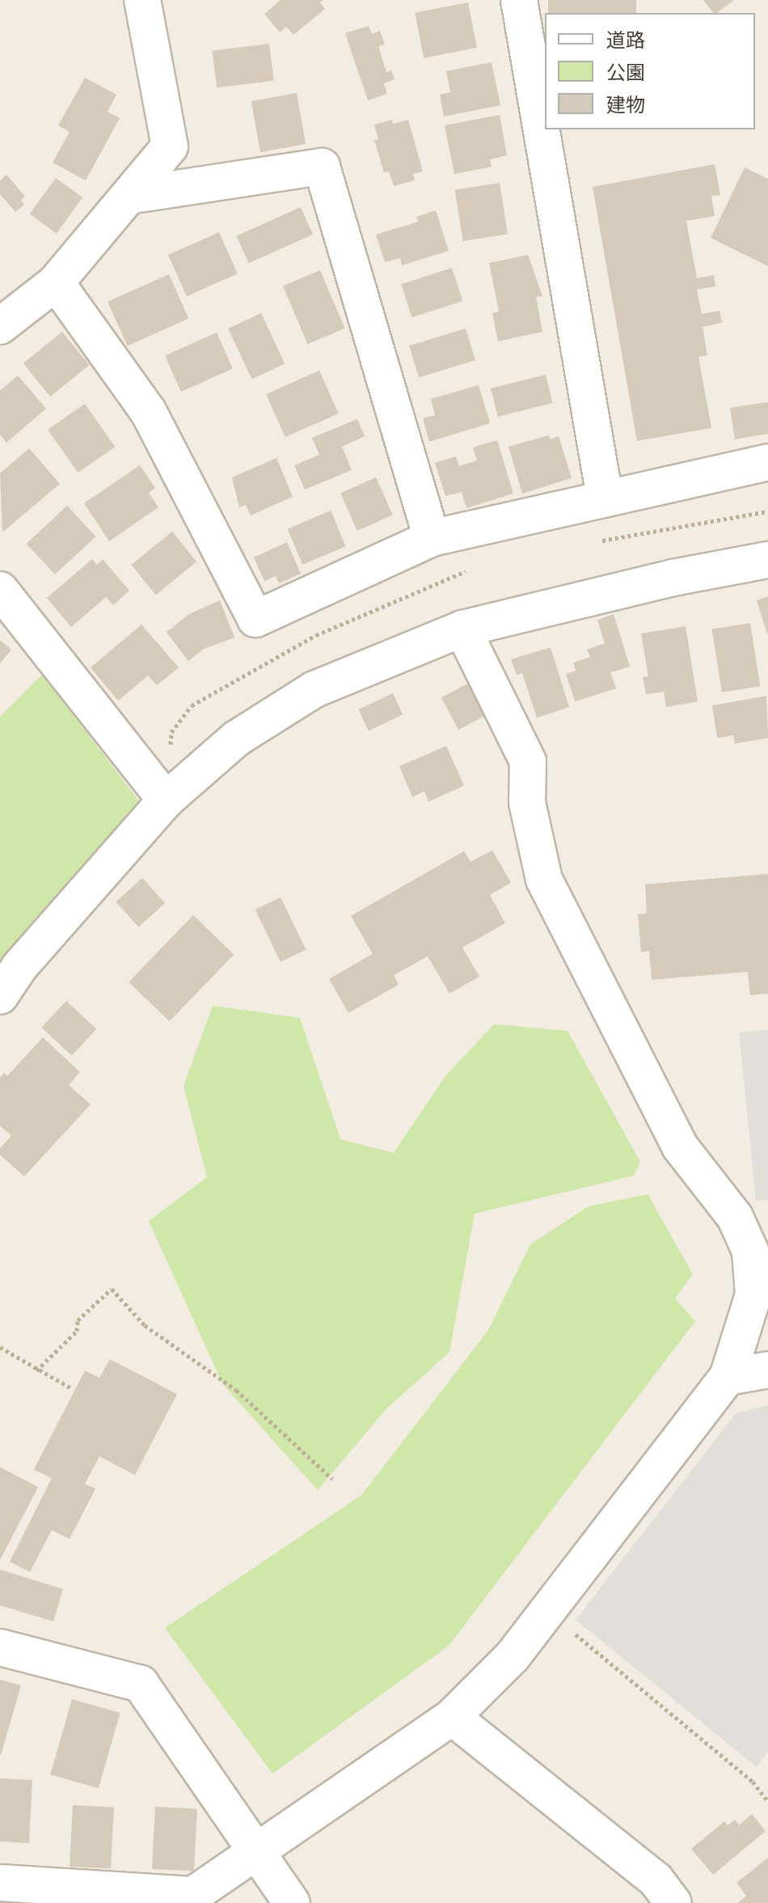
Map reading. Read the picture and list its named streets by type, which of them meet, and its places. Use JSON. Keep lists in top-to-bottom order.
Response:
{
  "legend": ["道路", "公園", "建物"]
}
